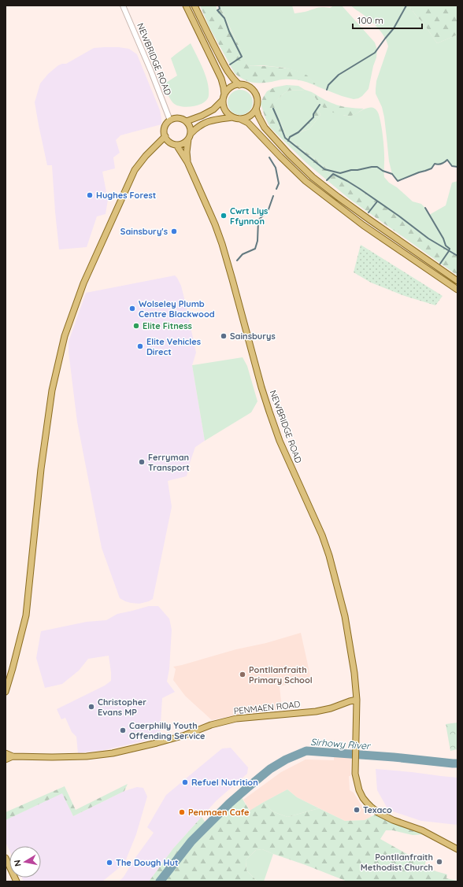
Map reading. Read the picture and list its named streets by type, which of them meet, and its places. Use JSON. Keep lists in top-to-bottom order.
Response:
{
  "streets": {
    "main road": ["NEWBRIDGE ROAD", "PENMAEN ROAD"]
  },
  "crossings": [
    ["NEWBRIDGE ROAD", "PENMAEN ROAD"]
  ],
  "water": ["Sirhowy River"],
  "places": [
    "Hughes Forest",
    "Cwrt Llys Ffynnon",
    "Sainsbury's",
    "Wolseley Plumb Centre Blackwood",
    "Elite Fitness",
    "Sainsburys",
    "Elite Vehicles Direct",
    "Ferryman Transport",
    "Pontllanfraith Primary School",
    "Christopher Evans MP",
    "Caerphilly Youth Offending Service",
    "Refuel Nutrition",
    "Texaco",
    "Penmaen Cafe",
    "Pontllanfraith Methodist Church",
    "The Dough Hut"
  ],
  "scale_bar": "100 m",
  "north": "left"
}
